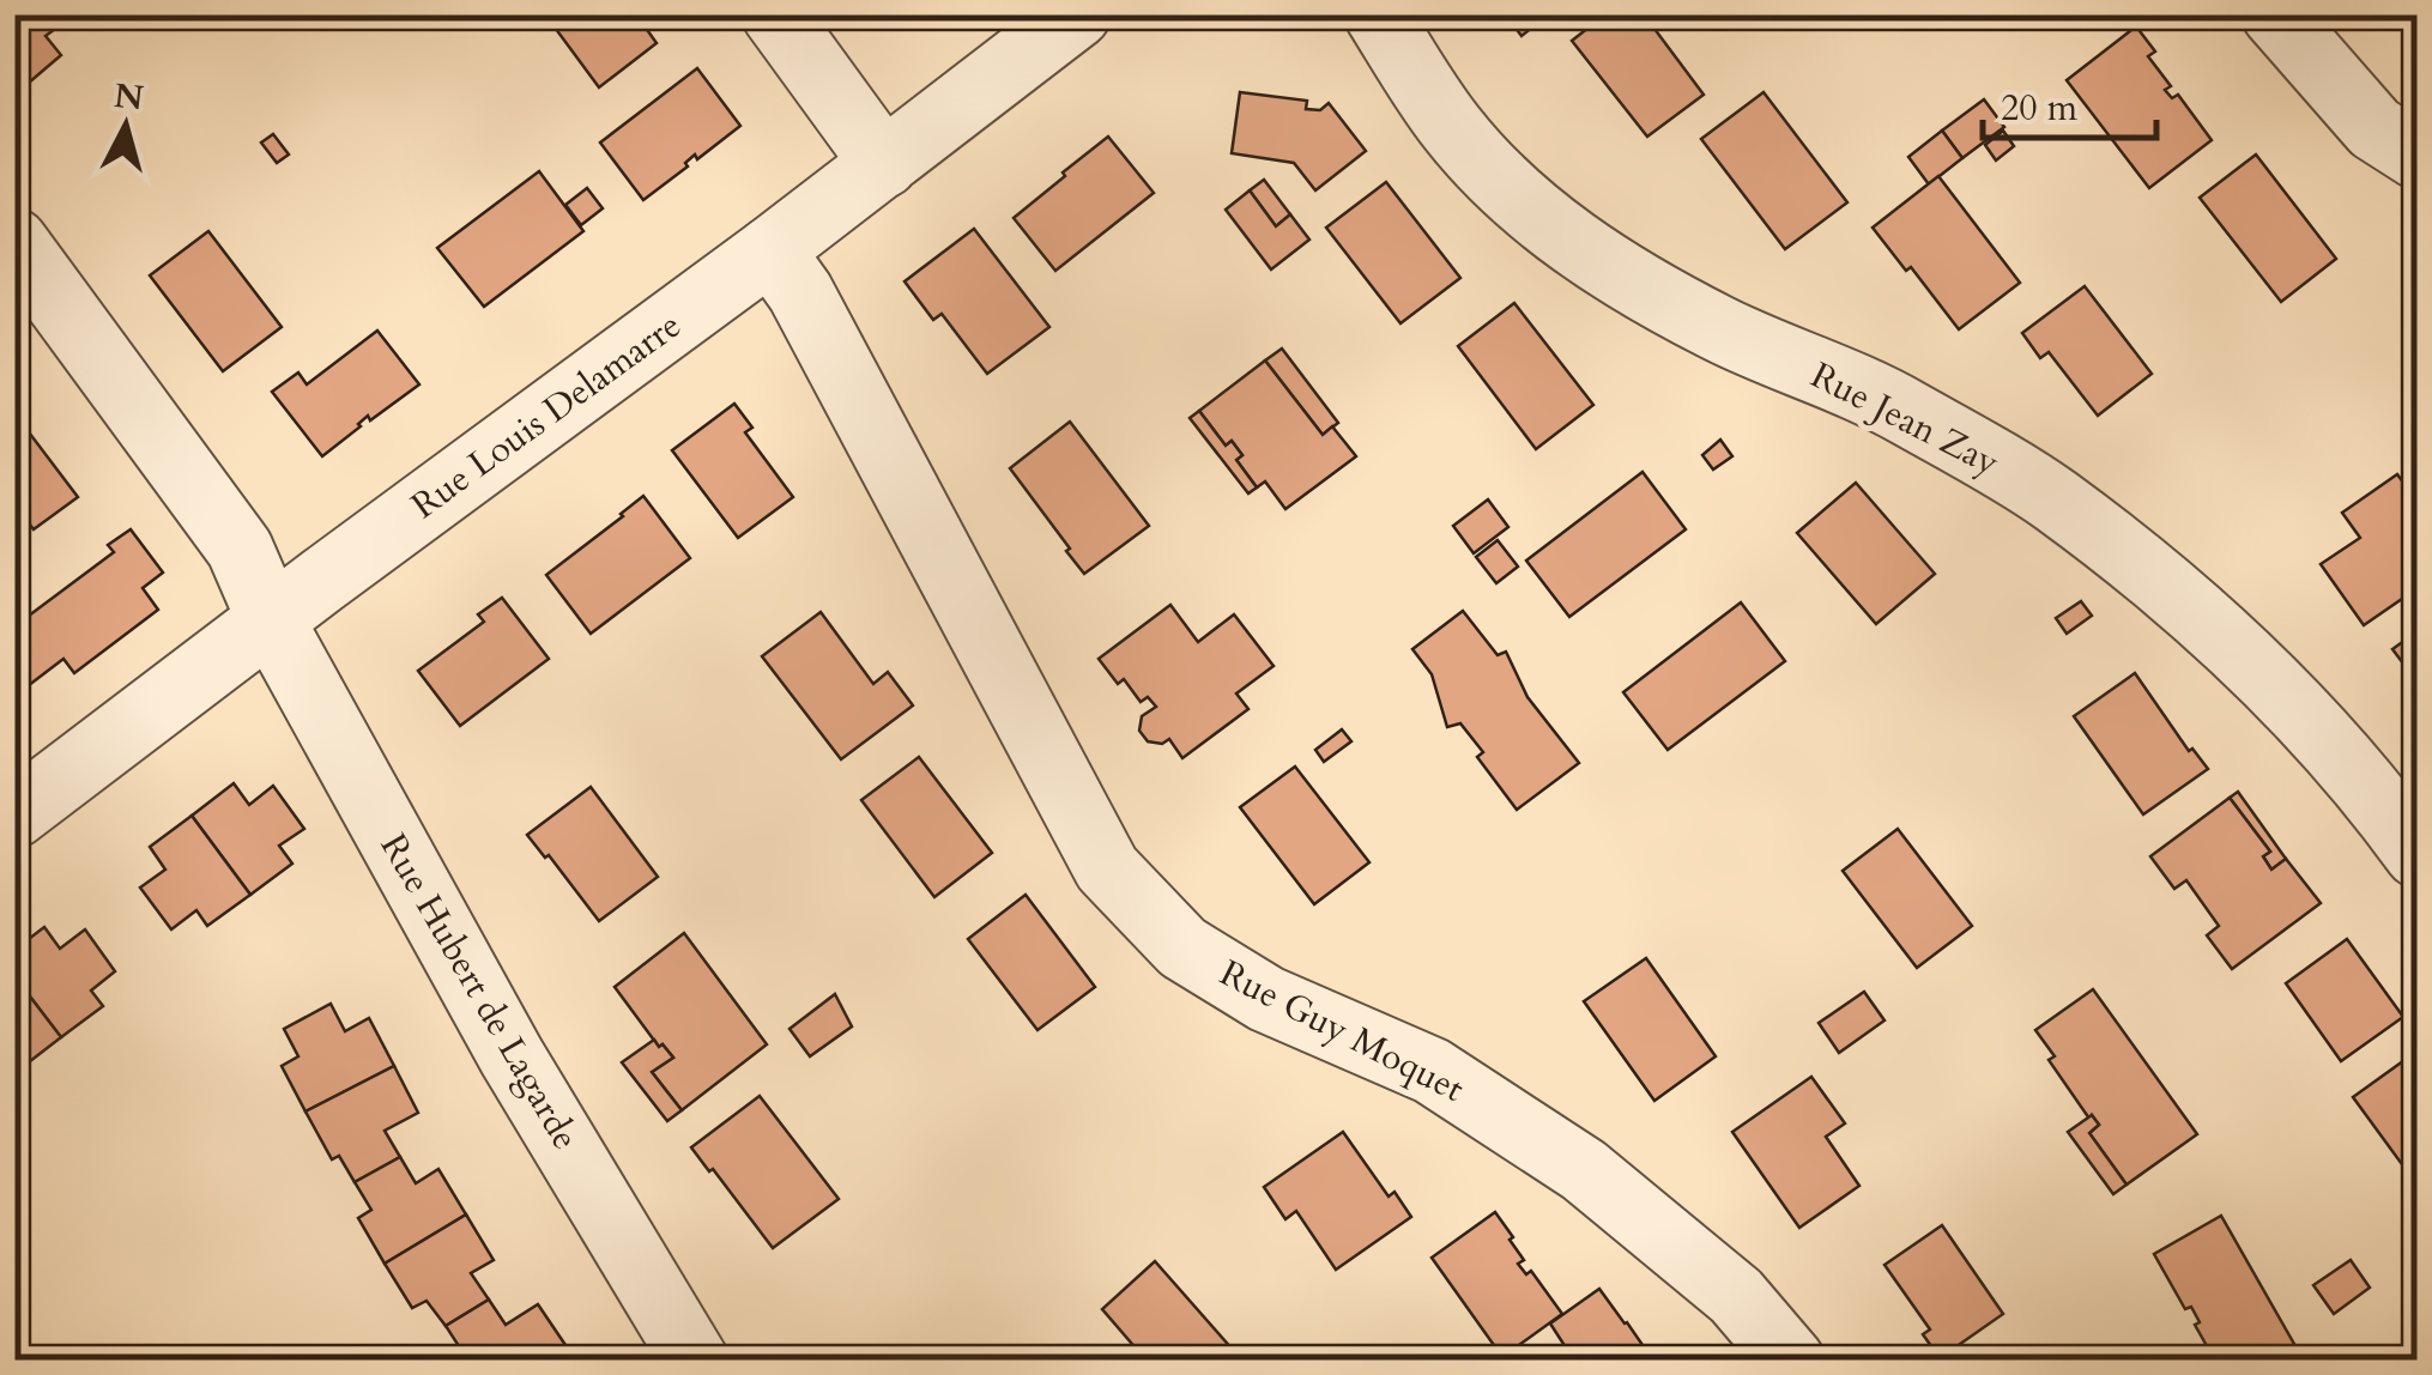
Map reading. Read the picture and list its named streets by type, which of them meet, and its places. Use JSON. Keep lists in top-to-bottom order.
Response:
{
  "streets": {
    "street": [
      "Rue Louis Delamarre",
      "Rue Jean Zay",
      "Rue Hubert de Lagarde",
      "Rue Guy Moquet"
    ]
  },
  "crossings": [
    ["Rue Louis Delamarre", "Rue Hubert de Lagarde"],
    ["Rue Louis Delamarre", "Rue Guy Moquet"]
  ],
  "scale_bar": "20 m",
  "north": "top"
}
